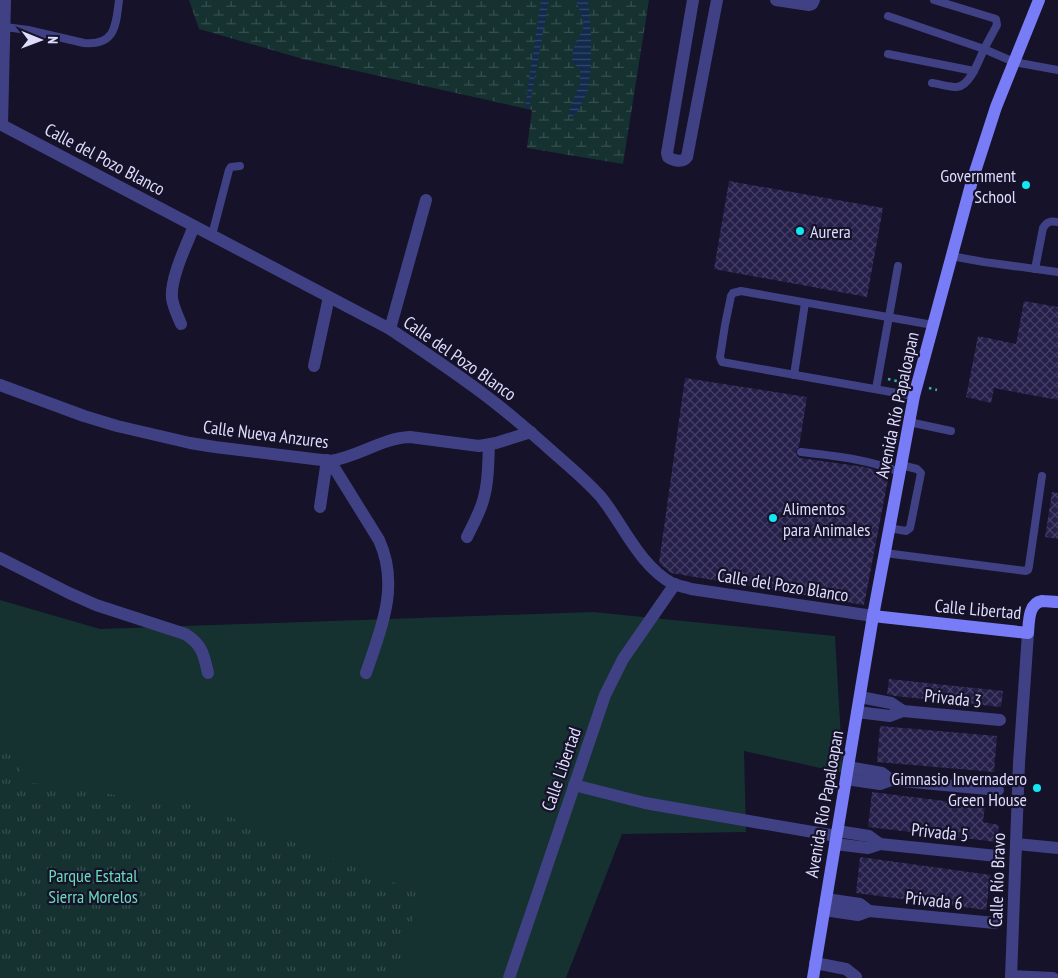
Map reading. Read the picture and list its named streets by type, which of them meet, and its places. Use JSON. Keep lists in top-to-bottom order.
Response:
{
  "streets": {
    "main road": ["Avenida Río Papaloapan", "Calle Libertad"],
    "street": [
      "Calle del Pozo Blanco",
      "Calle Nueva Anzures",
      "Privada 3",
      "Privada 5",
      "Calle Río Bravo",
      "Privada 6"
    ]
  },
  "crossings": [
    ["Calle del Pozo Blanco", "Avenida Río Papaloapan"],
    ["Calle del Pozo Blanco", "Calle Nueva Anzures"],
    ["Calle del Pozo Blanco", "Calle Libertad"],
    ["Avenida Río Papaloapan", "Calle Libertad"],
    ["Avenida Río Papaloapan", "Privada 3"],
    ["Avenida Río Papaloapan", "Privada 5"],
    ["Avenida Río Papaloapan", "Privada 6"],
    ["Calle Libertad", "Privada 5"],
    ["Calle Libertad", "Calle Río Bravo"]
  ],
  "parks": ["Parque Estatal Sierra Morelos"],
  "places": [
    "Government School",
    "Aurera",
    "Alimentos para Animales",
    "Gimnasio Invernadero Green House"
  ],
  "north": "right"
}
